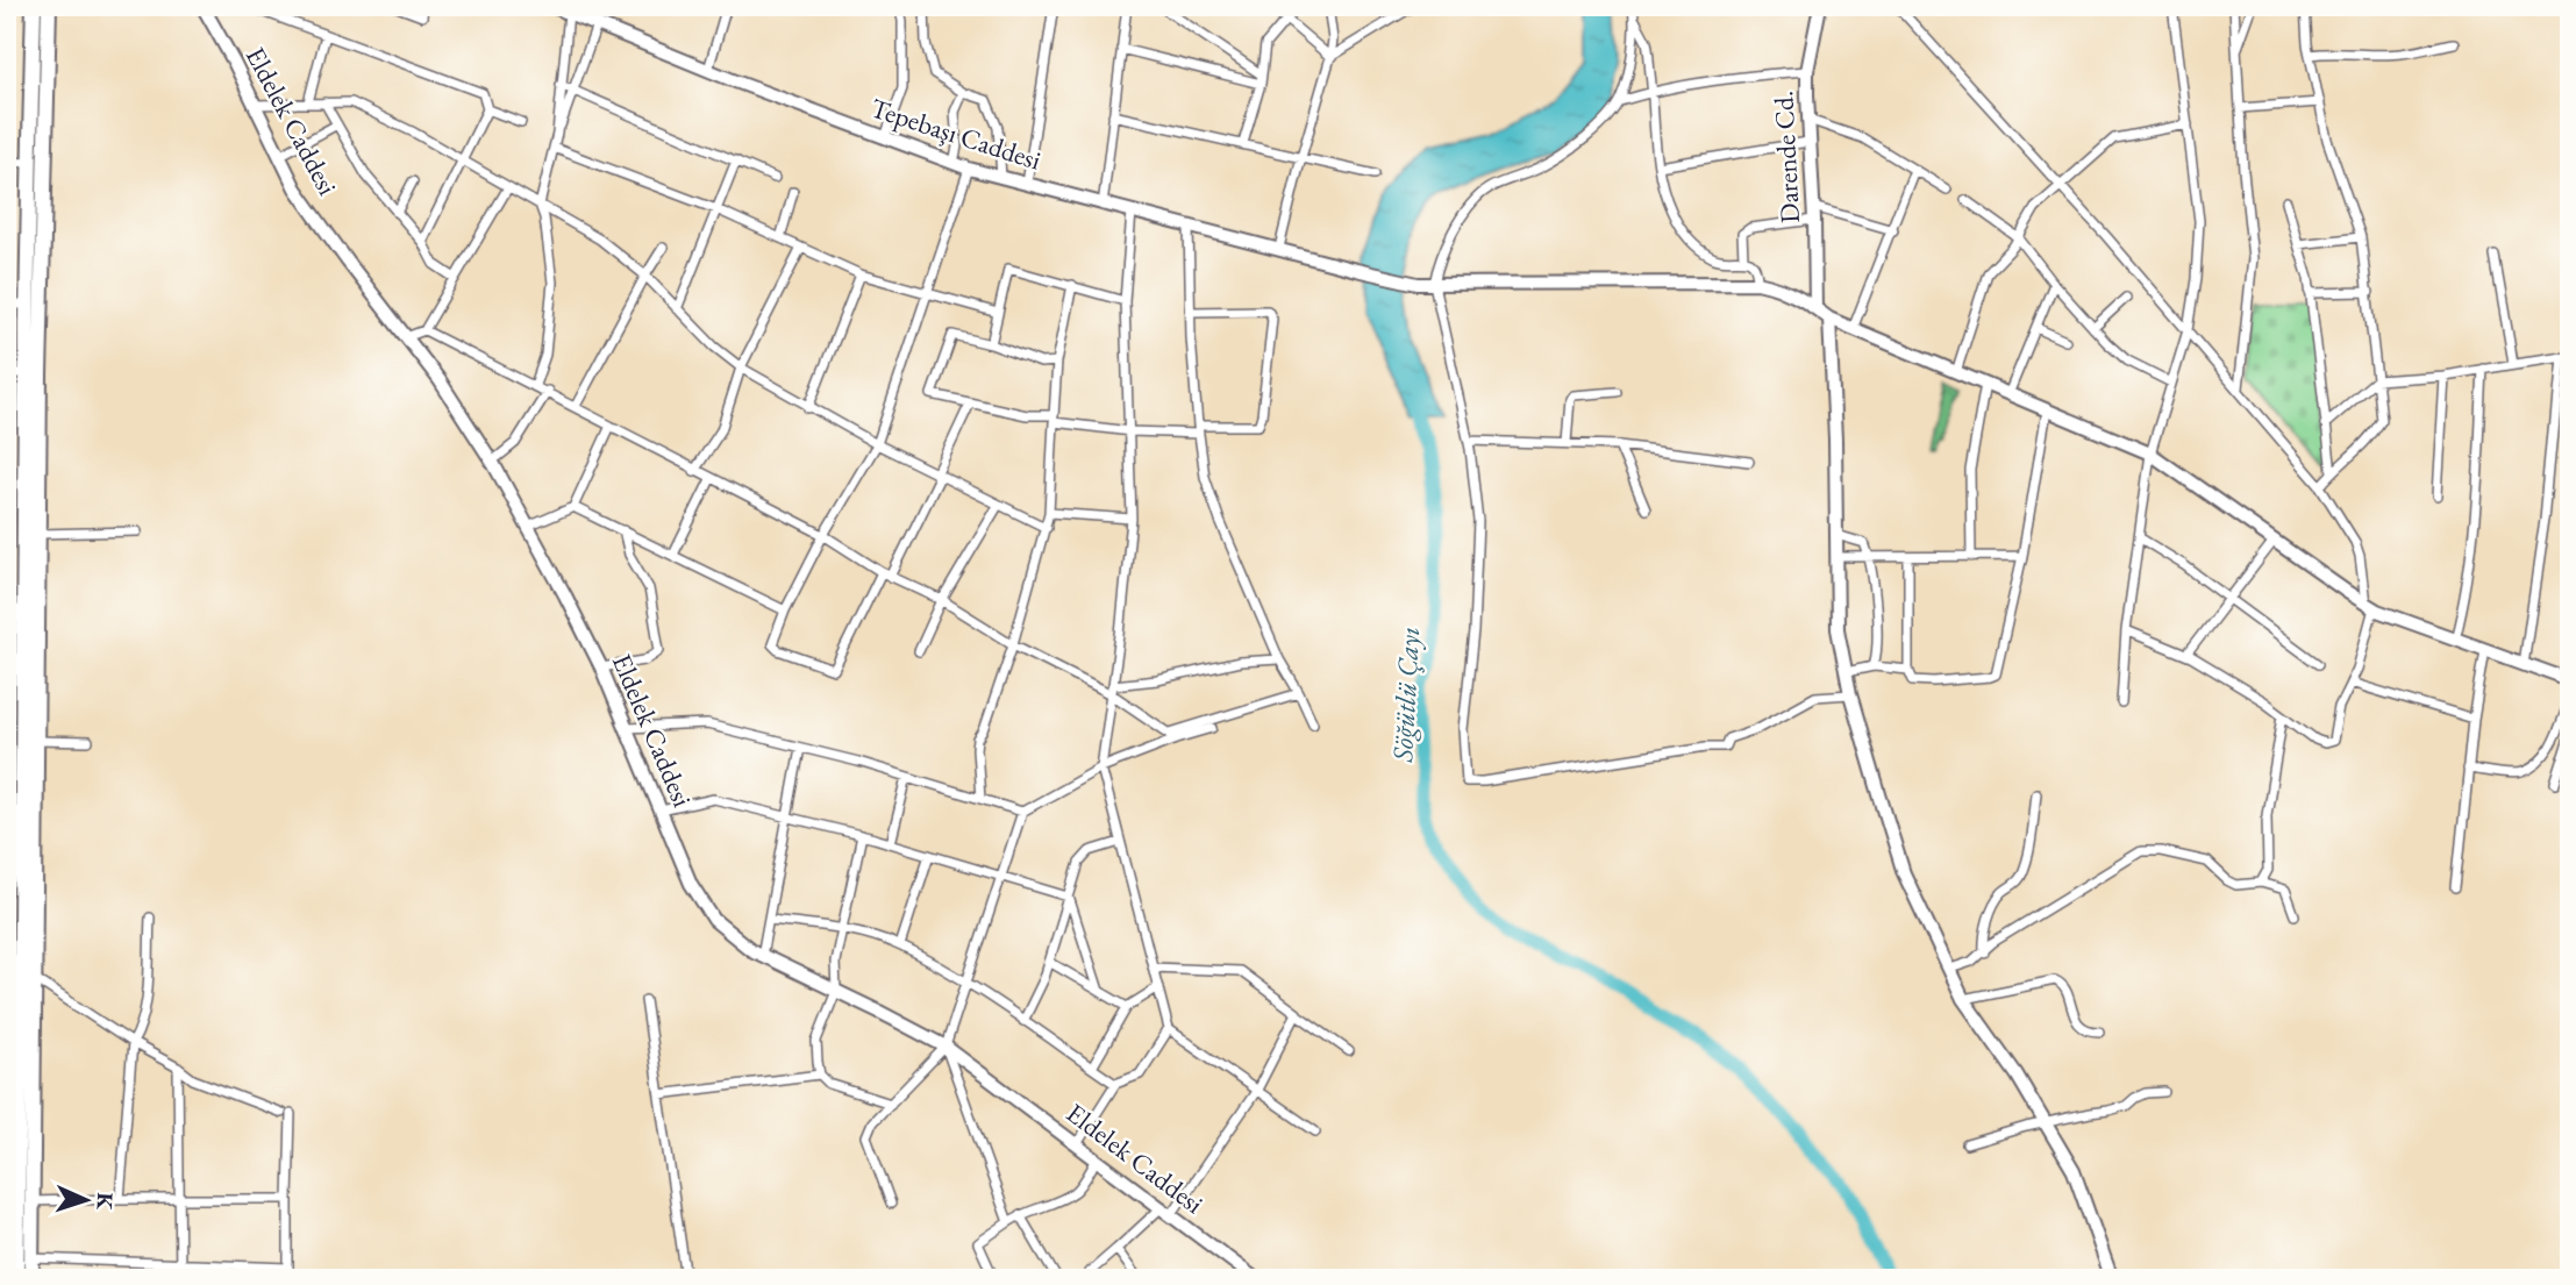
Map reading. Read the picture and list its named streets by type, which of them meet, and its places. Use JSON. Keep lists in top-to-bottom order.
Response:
{
  "streets": {
    "street": ["Eldelek Caddesi", "Tepebaşı Caddesi", "Darende Cd."]
  },
  "crossings": [
    ["Tepebaşı Caddesi", "Darende Cd."]
  ],
  "water": ["Söğütlü Çayı"],
  "north": "right"
}
